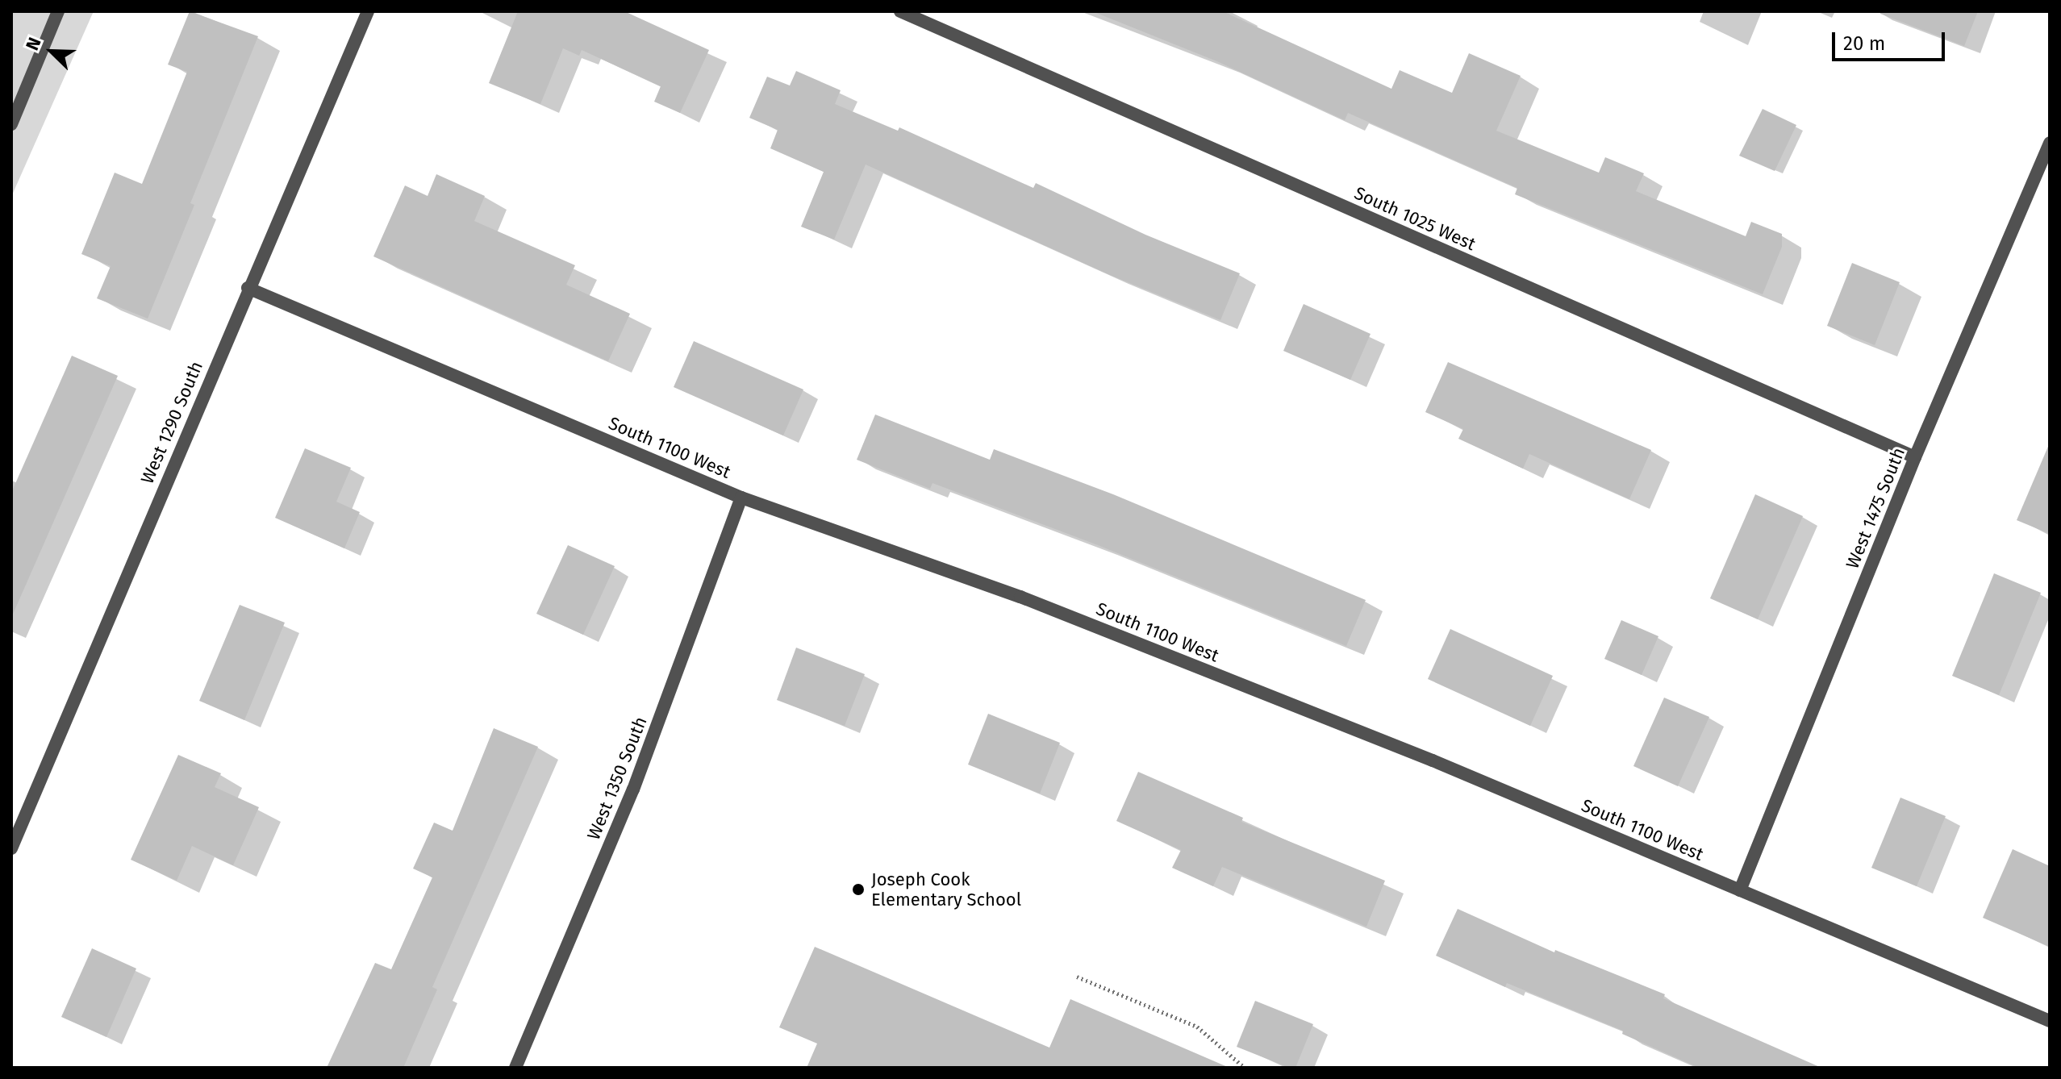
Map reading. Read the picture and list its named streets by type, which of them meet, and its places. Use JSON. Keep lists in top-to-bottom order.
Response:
{
  "streets": {
    "street": [
      "South 1025 West",
      "West 1290 South",
      "South 1100 West",
      "West 1475 South",
      "West 1350 South"
    ]
  },
  "crossings": [
    ["South 1025 West", "West 1475 South"],
    ["West 1290 South", "South 1100 West"],
    ["South 1100 West", "West 1475 South"],
    ["South 1100 West", "West 1350 South"]
  ],
  "places": ["Joseph Cook Elementary School"],
  "scale_bar": "20 m",
  "north": "top left"
}
